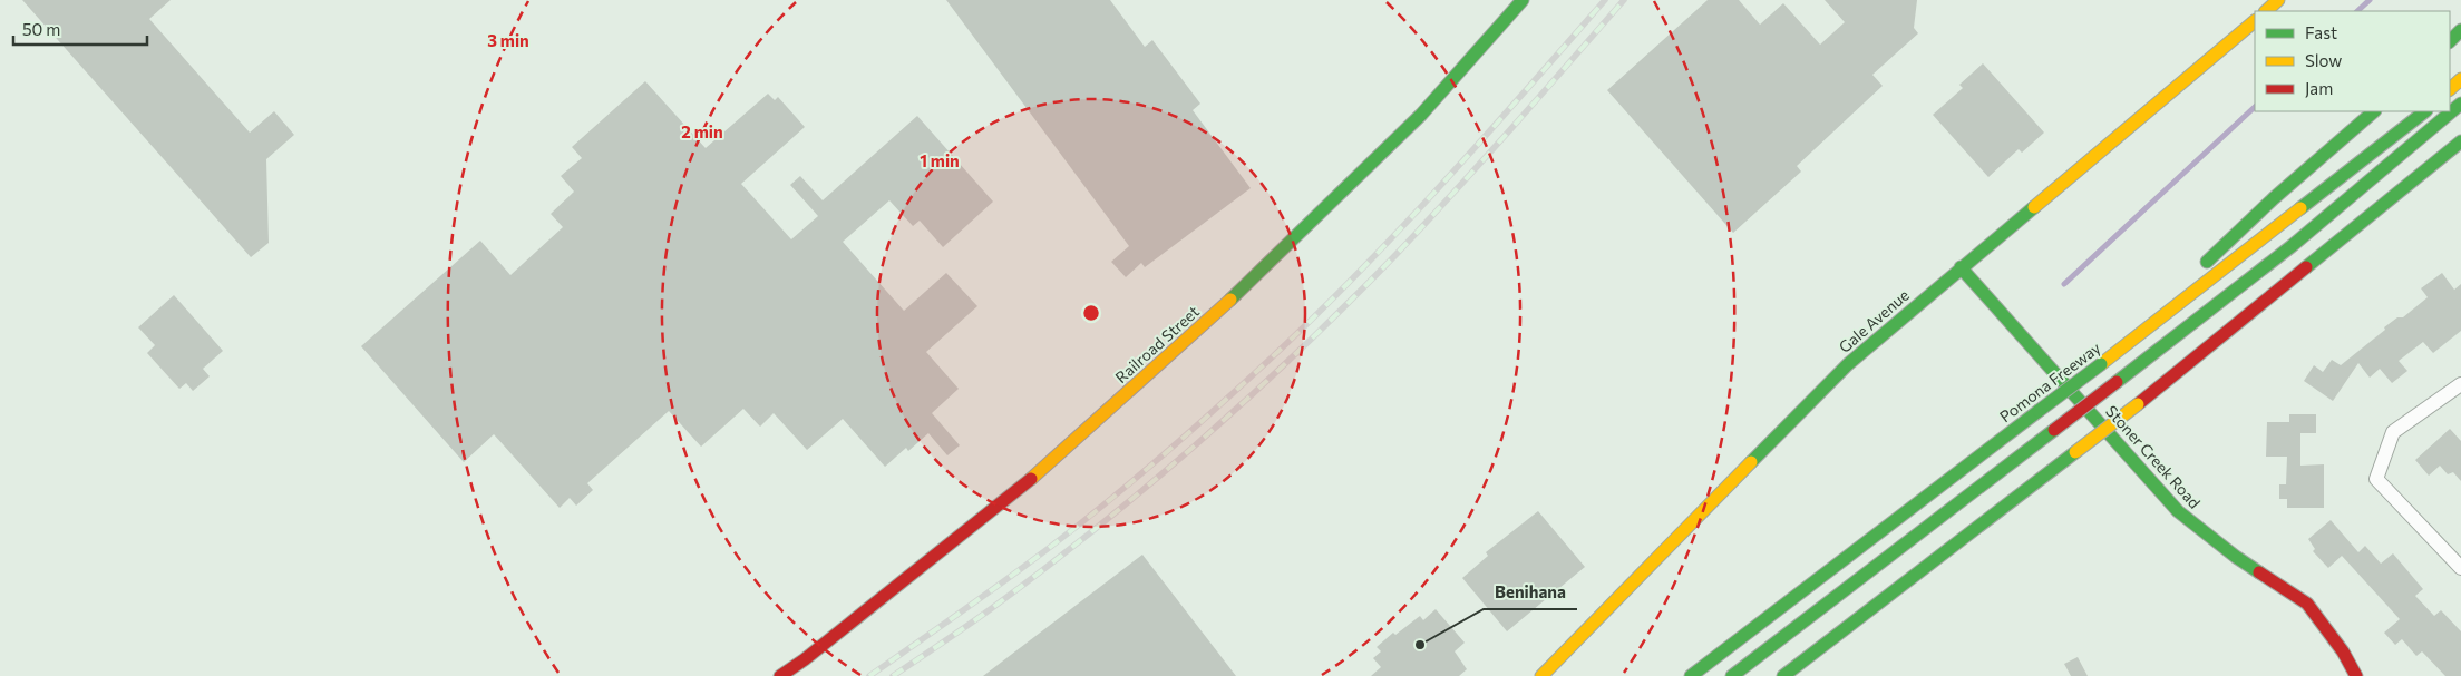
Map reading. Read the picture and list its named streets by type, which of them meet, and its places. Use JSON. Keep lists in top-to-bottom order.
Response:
{
  "streets": {
    "main road": [
      "Gale Avenue",
      "Railroad Street",
      "Pomona Freeway",
      "Stoner Creek Road"
    ]
  },
  "crossings": [
    ["Gale Avenue", "Stoner Creek Road"]
  ],
  "places": ["Benihana"],
  "legend": ["Fast", "Slow", "Jam"],
  "scale_bar": "50 m",
  "rings": ["3 min", "2 min", "1 min"]
}
